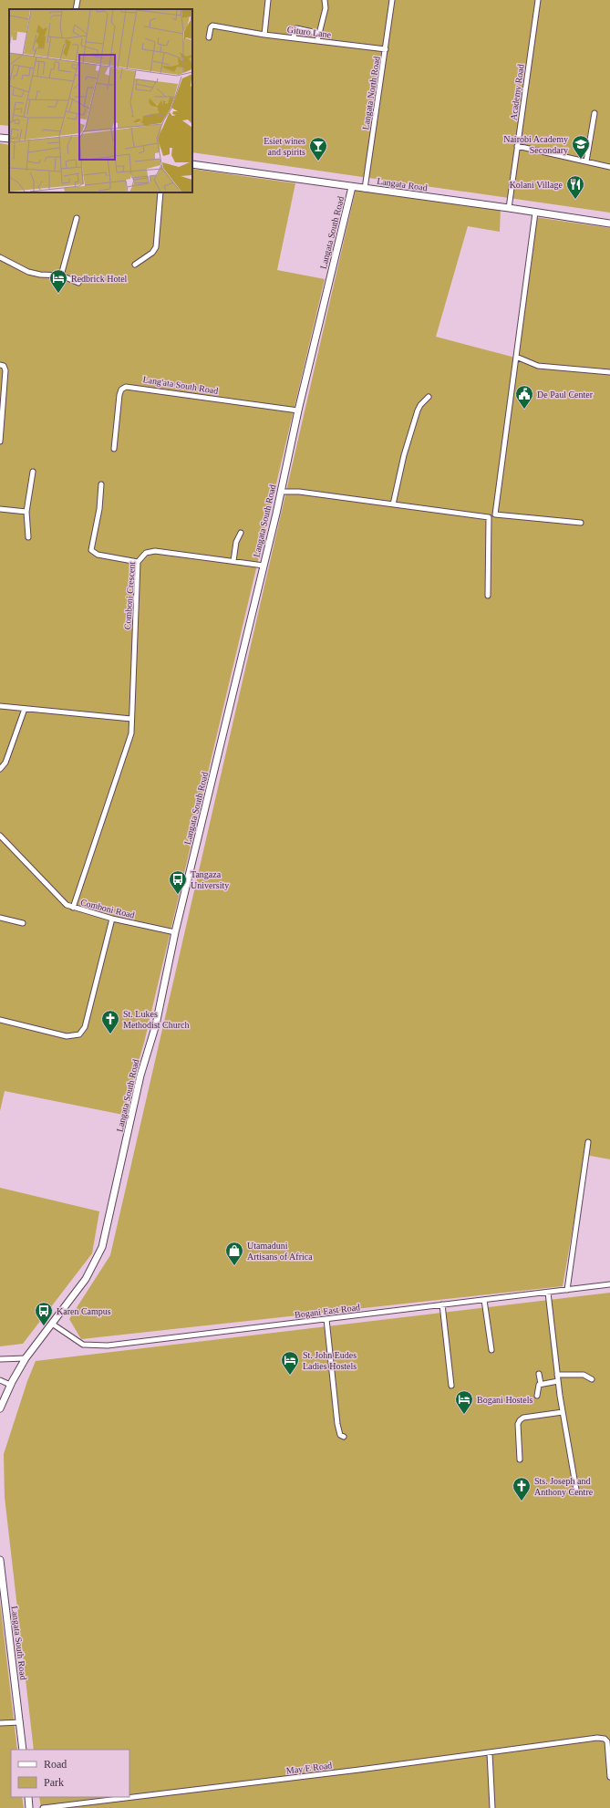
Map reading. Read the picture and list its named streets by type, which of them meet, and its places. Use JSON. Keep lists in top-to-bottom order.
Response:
{
  "streets": {
    "street": [
      "Gituro Lane",
      "Academy Road",
      "Langata North Road",
      "Langata Road",
      "Langata South Road",
      "Lang'ata South Road",
      "Comboni Crescent",
      "Comboni Road",
      "Bogani East Road",
      "May E Road"
    ]
  },
  "crossings": [
    ["Gituro Lane", "Langata North Road"],
    ["Academy Road", "Langata Road"],
    ["Langata North Road", "Langata Road"],
    ["Langata Road", "Langata South Road"],
    ["Langata South Road", "Lang'ata South Road"],
    ["Langata South Road", "Comboni Crescent"],
    ["Langata South Road", "Comboni Road"],
    ["Langata South Road", "Bogani East Road"],
    ["Comboni Crescent", "Comboni Road"]
  ],
  "places": {
    "school or university": ["Nairobi Academy Secondary"],
    "bar": ["Esiet wines and spirits"],
    "restaurant": ["Kolani Village"],
    "hotel": ["Redbrick Hotel", "St. John Eudes Ladies Hostels", "Bogani Hostels"],
    "public building": ["De Paul Center"],
    "bus stop": ["Tangaza University", "Karen Campus"],
    "church": ["St. Lukes Methodist Church", "Sts. Joseph and Anthony Centre"],
    "shop": ["Utamaduni Artisans of Africa"]
  },
  "legend": ["Road", "Park"]
}
